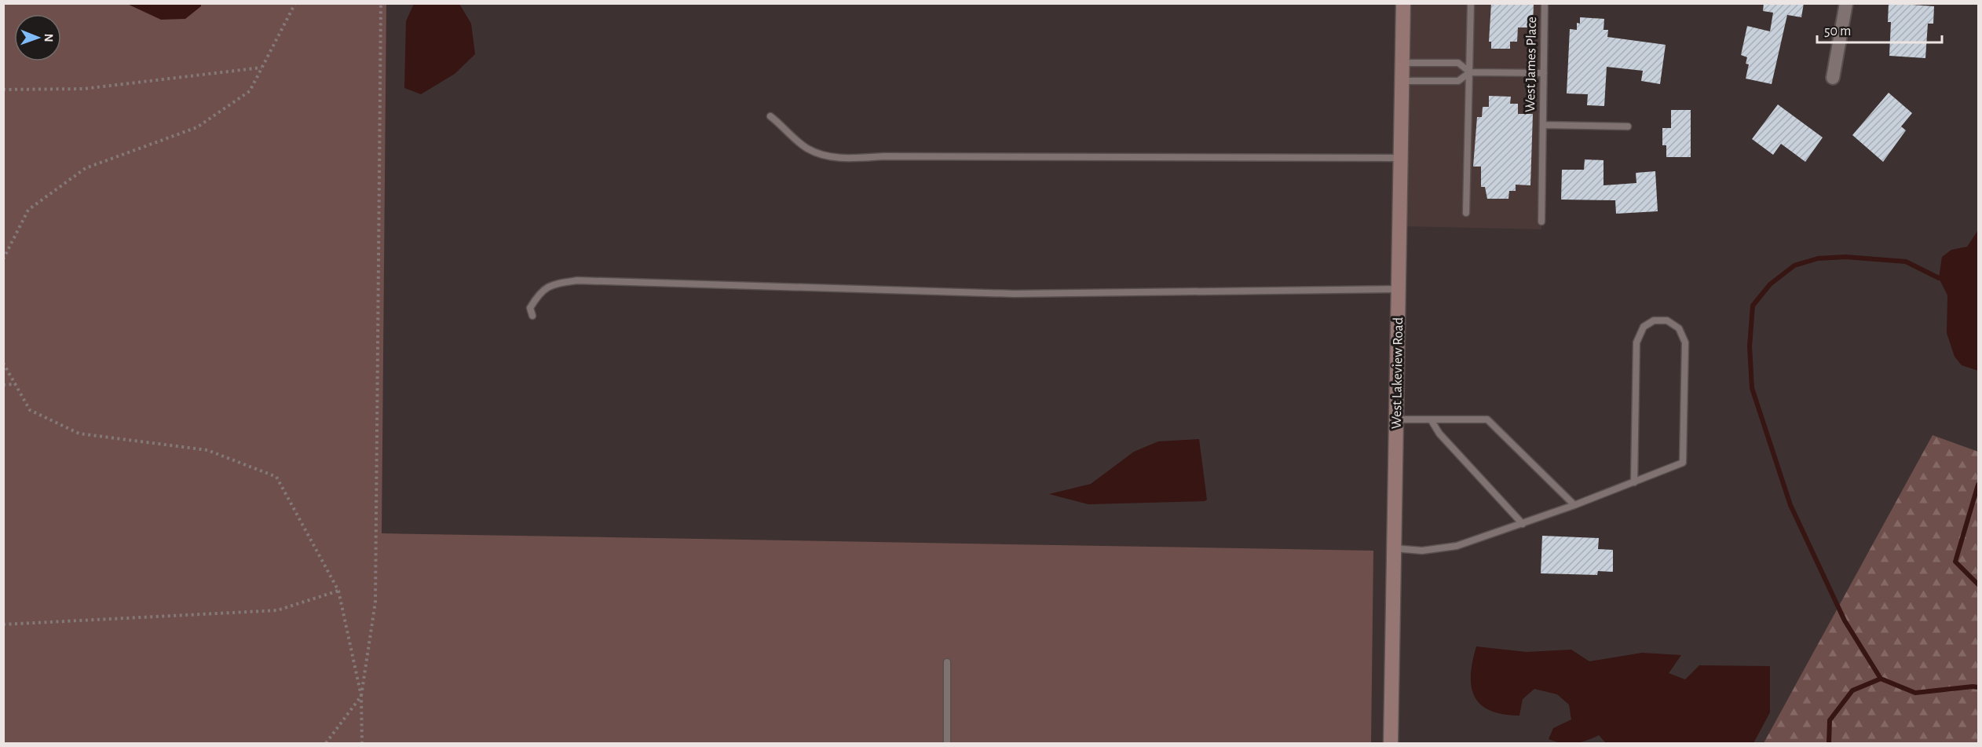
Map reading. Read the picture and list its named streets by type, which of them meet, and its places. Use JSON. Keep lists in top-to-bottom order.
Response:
{
  "streets": {
    "main road": ["West Lakeview Road"],
    "lane": ["West James Place"]
  },
  "scale_bar": "50 m",
  "north": "right"
}
